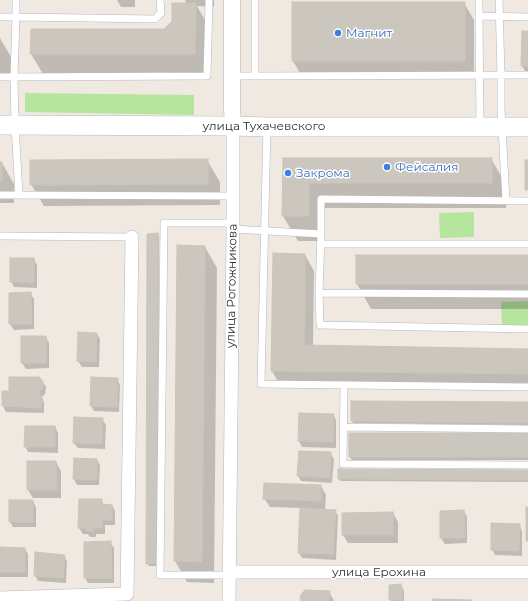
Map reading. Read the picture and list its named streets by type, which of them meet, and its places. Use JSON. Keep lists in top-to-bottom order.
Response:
{
  "streets": {
    "main road": ["улица Тухачевского"],
    "street": ["улица Рогожникова", "улица Ерохина"]
  },
  "crossings": [
    ["улица Тухачевского", "улица Рогожникова"],
    ["улица Рогожникова", "улица Ерохина"]
  ],
  "places": ["Магнит", "Фейсалия", "Закрома"]
}
